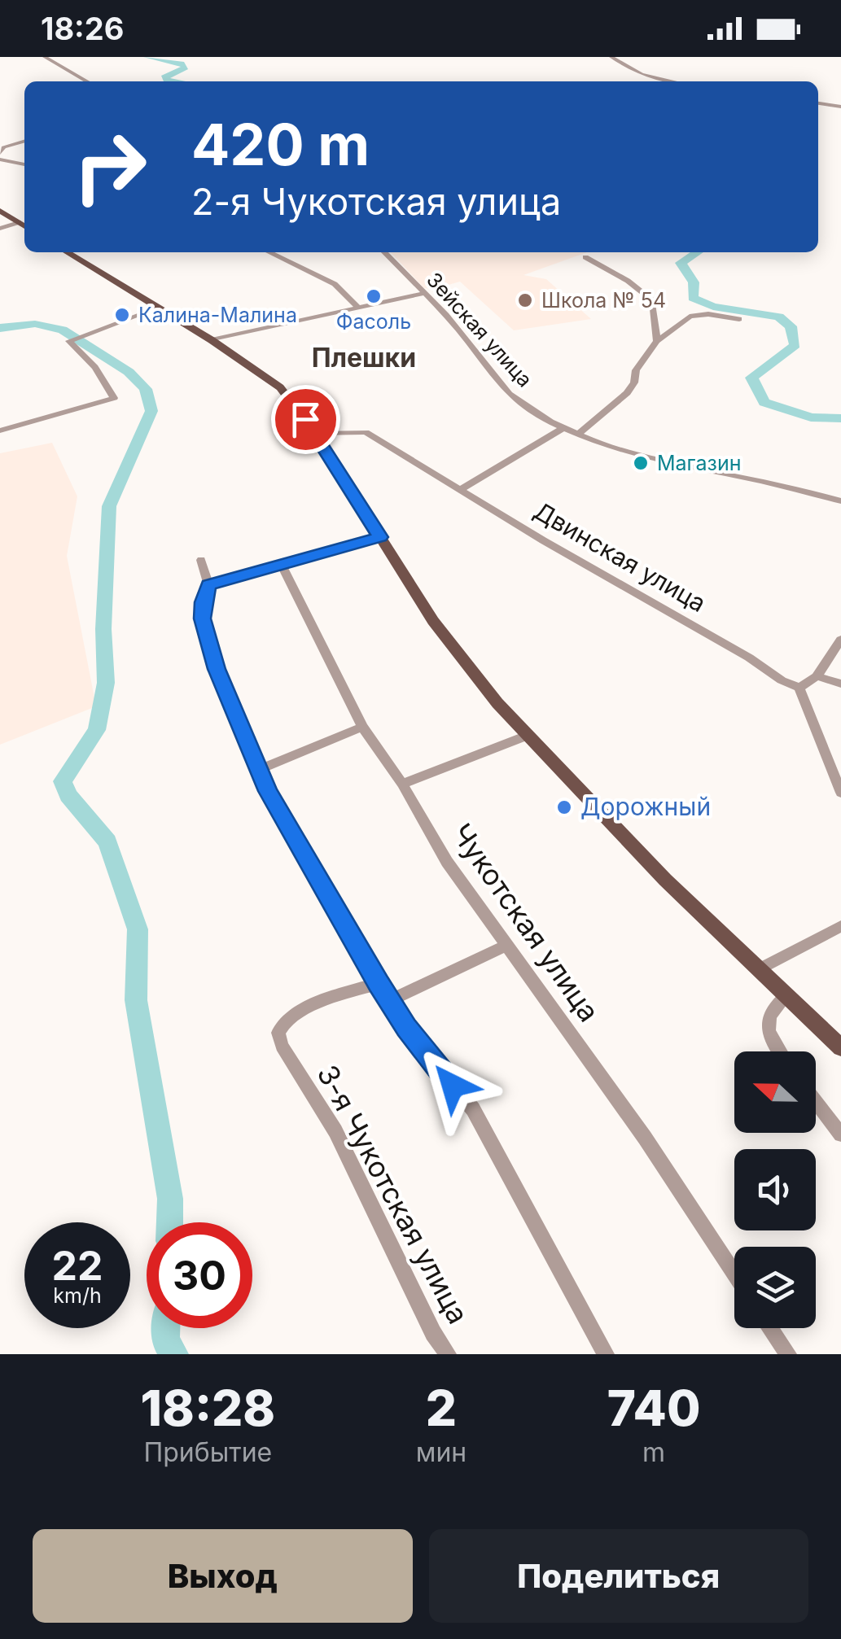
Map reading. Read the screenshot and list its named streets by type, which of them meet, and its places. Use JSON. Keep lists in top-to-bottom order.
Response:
{
  "streets": {
    "street": [
      "Зейская улица",
      "Двинская улица",
      "Чукотская улица",
      "3-я Чукотская улица"
    ]
  },
  "districts": ["Плешки"],
  "places": [
    "Фасоль",
    "Школа № 54",
    "Калина-Малина",
    "Магазин",
    "Дорожный"
  ],
  "north": "left",
  "page": {
    "status": "18:26",
    "turn": ["420 m", "2-я Чукотская улица"],
    "speed": "22 km/h",
    "limit": "30",
    "eta": [
      "18:28",
      "Прибытие",
      "2",
      "мин",
      "740",
      "m"
    ],
    "buttons": ["Выход", "Поделиться"]
  }
}
